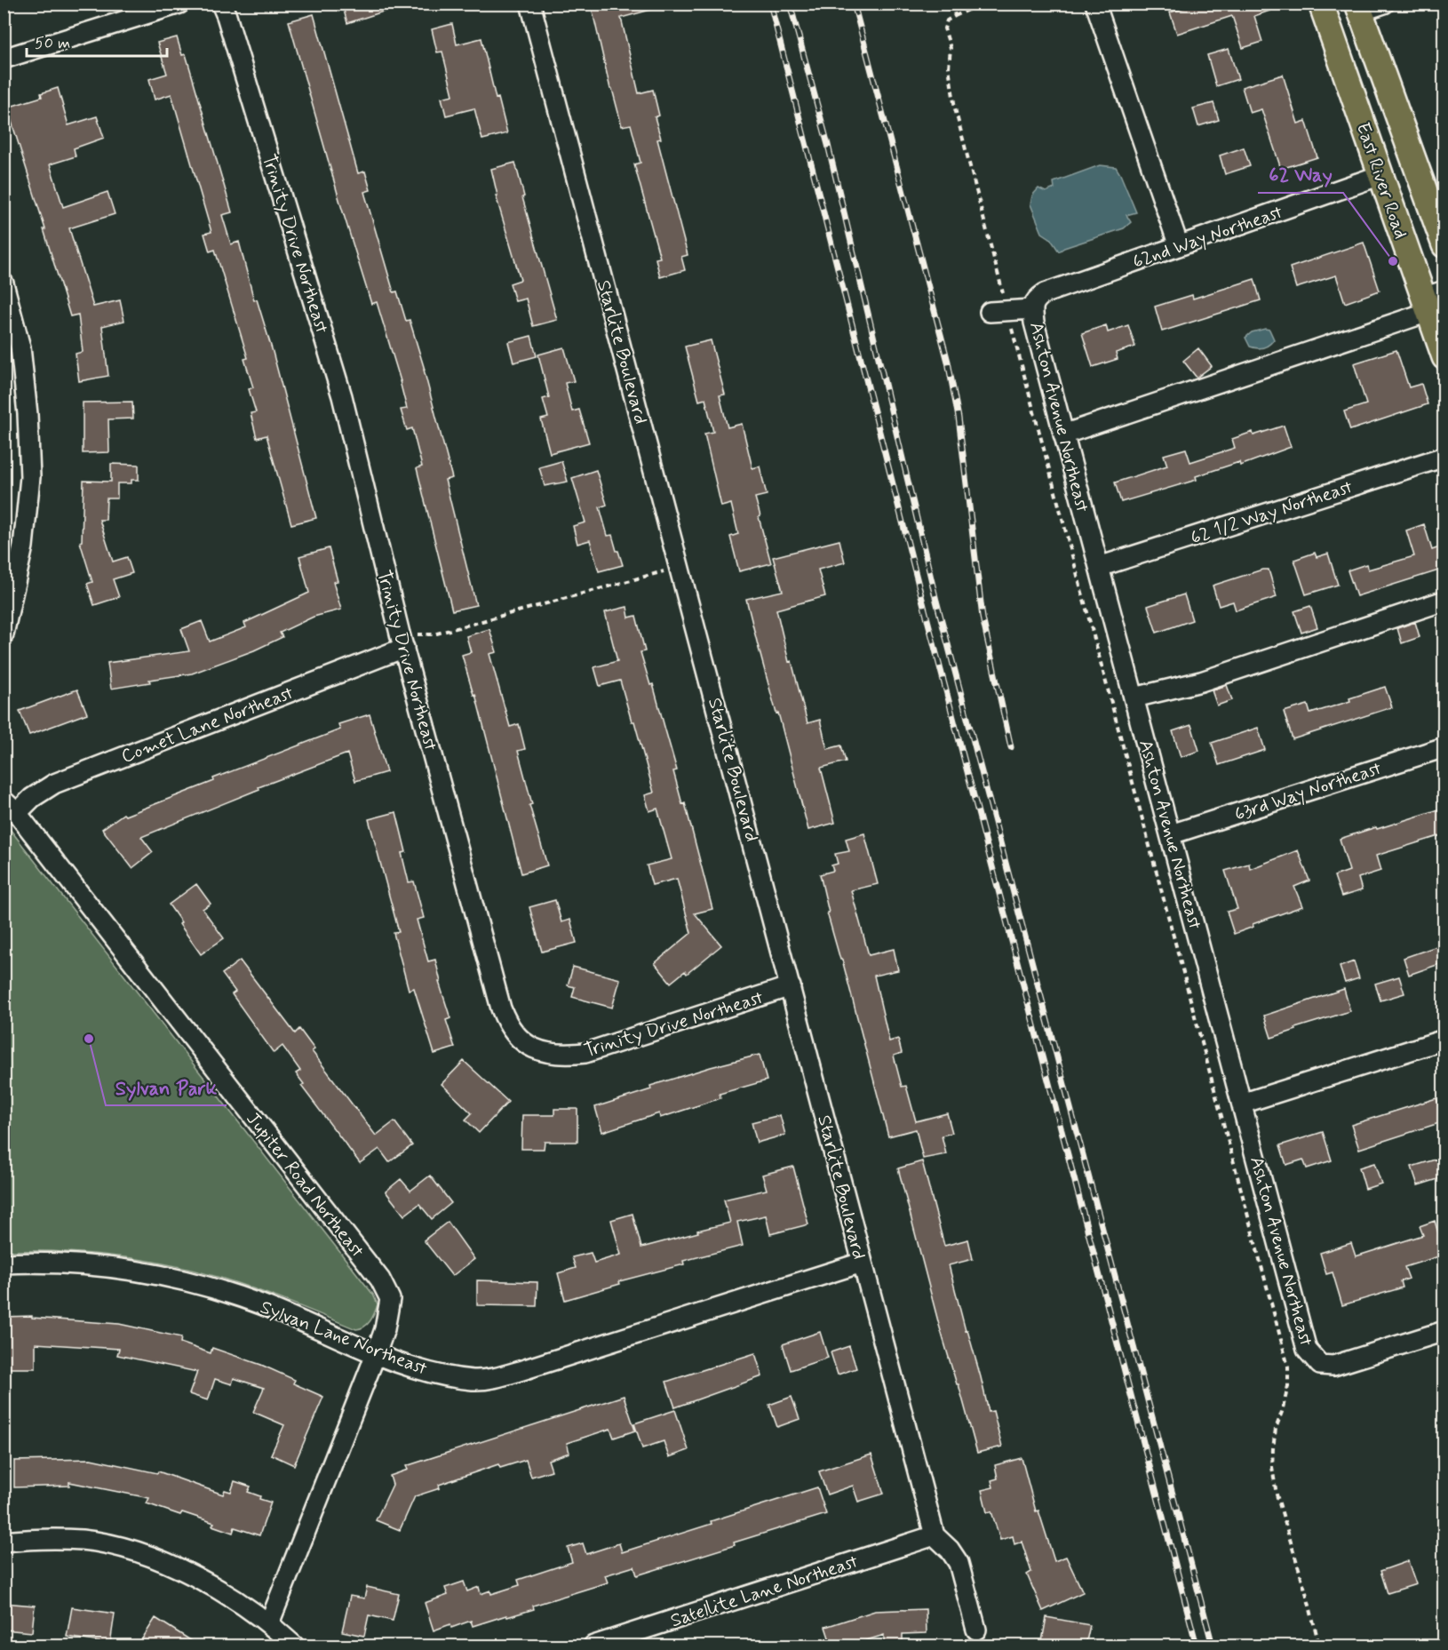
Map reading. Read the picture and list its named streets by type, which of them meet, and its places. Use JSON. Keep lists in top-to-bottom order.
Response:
{
  "streets": {
    "main road": ["East River Road"],
    "street": [
      "62nd Way Northeast",
      "Trinity Drive Northeast",
      "Starlite Boulevard",
      "Ashton Avenue Northeast",
      "62 1/2 Way Northeast",
      "Comet Lane Northeast",
      "63rd Way Northeast",
      "Jupiter Road Northeast",
      "Sylvan Lane Northeast",
      "Satellite Lane Northeast"
    ]
  },
  "crossings": [
    ["East River Road", "62nd Way Northeast"],
    ["62nd Way Northeast", "Ashton Avenue Northeast"],
    ["Trinity Drive Northeast", "Starlite Boulevard"],
    ["Trinity Drive Northeast", "Comet Lane Northeast"],
    ["Starlite Boulevard", "Sylvan Lane Northeast"],
    ["Starlite Boulevard", "Satellite Lane Northeast"],
    ["Ashton Avenue Northeast", "62 1/2 Way Northeast"],
    ["Ashton Avenue Northeast", "63rd Way Northeast"],
    ["Comet Lane Northeast", "Jupiter Road Northeast"],
    ["Jupiter Road Northeast", "Sylvan Lane Northeast"]
  ],
  "places": ["62 Way", "Sylvan Park"],
  "scale_bar": "50 m"
}
